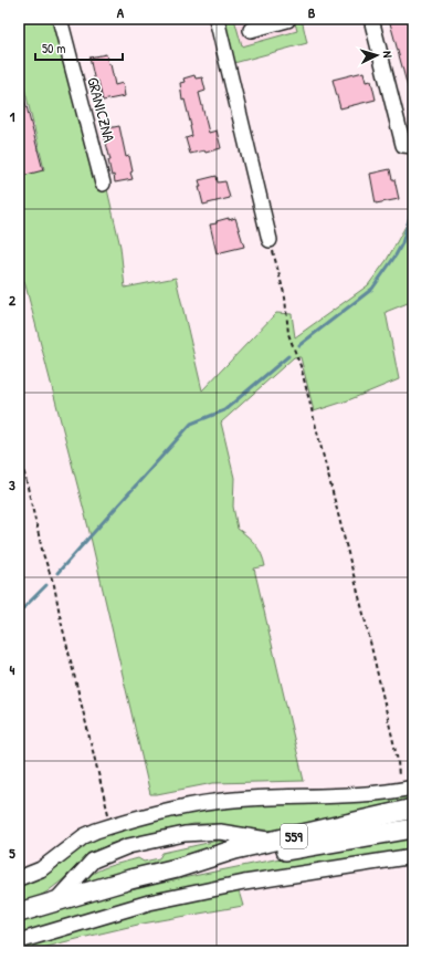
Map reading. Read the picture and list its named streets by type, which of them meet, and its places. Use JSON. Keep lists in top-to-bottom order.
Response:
{
  "streets": {
    "main road": ["559"],
    "street": ["GRANICZNA"]
  },
  "scale_bar": "50 m",
  "north": "right",
  "grid": {
    "columns": ["A", "B"],
    "rows": [
      "1",
      "2",
      "3",
      "4",
      "5"
    ]
  }
}
